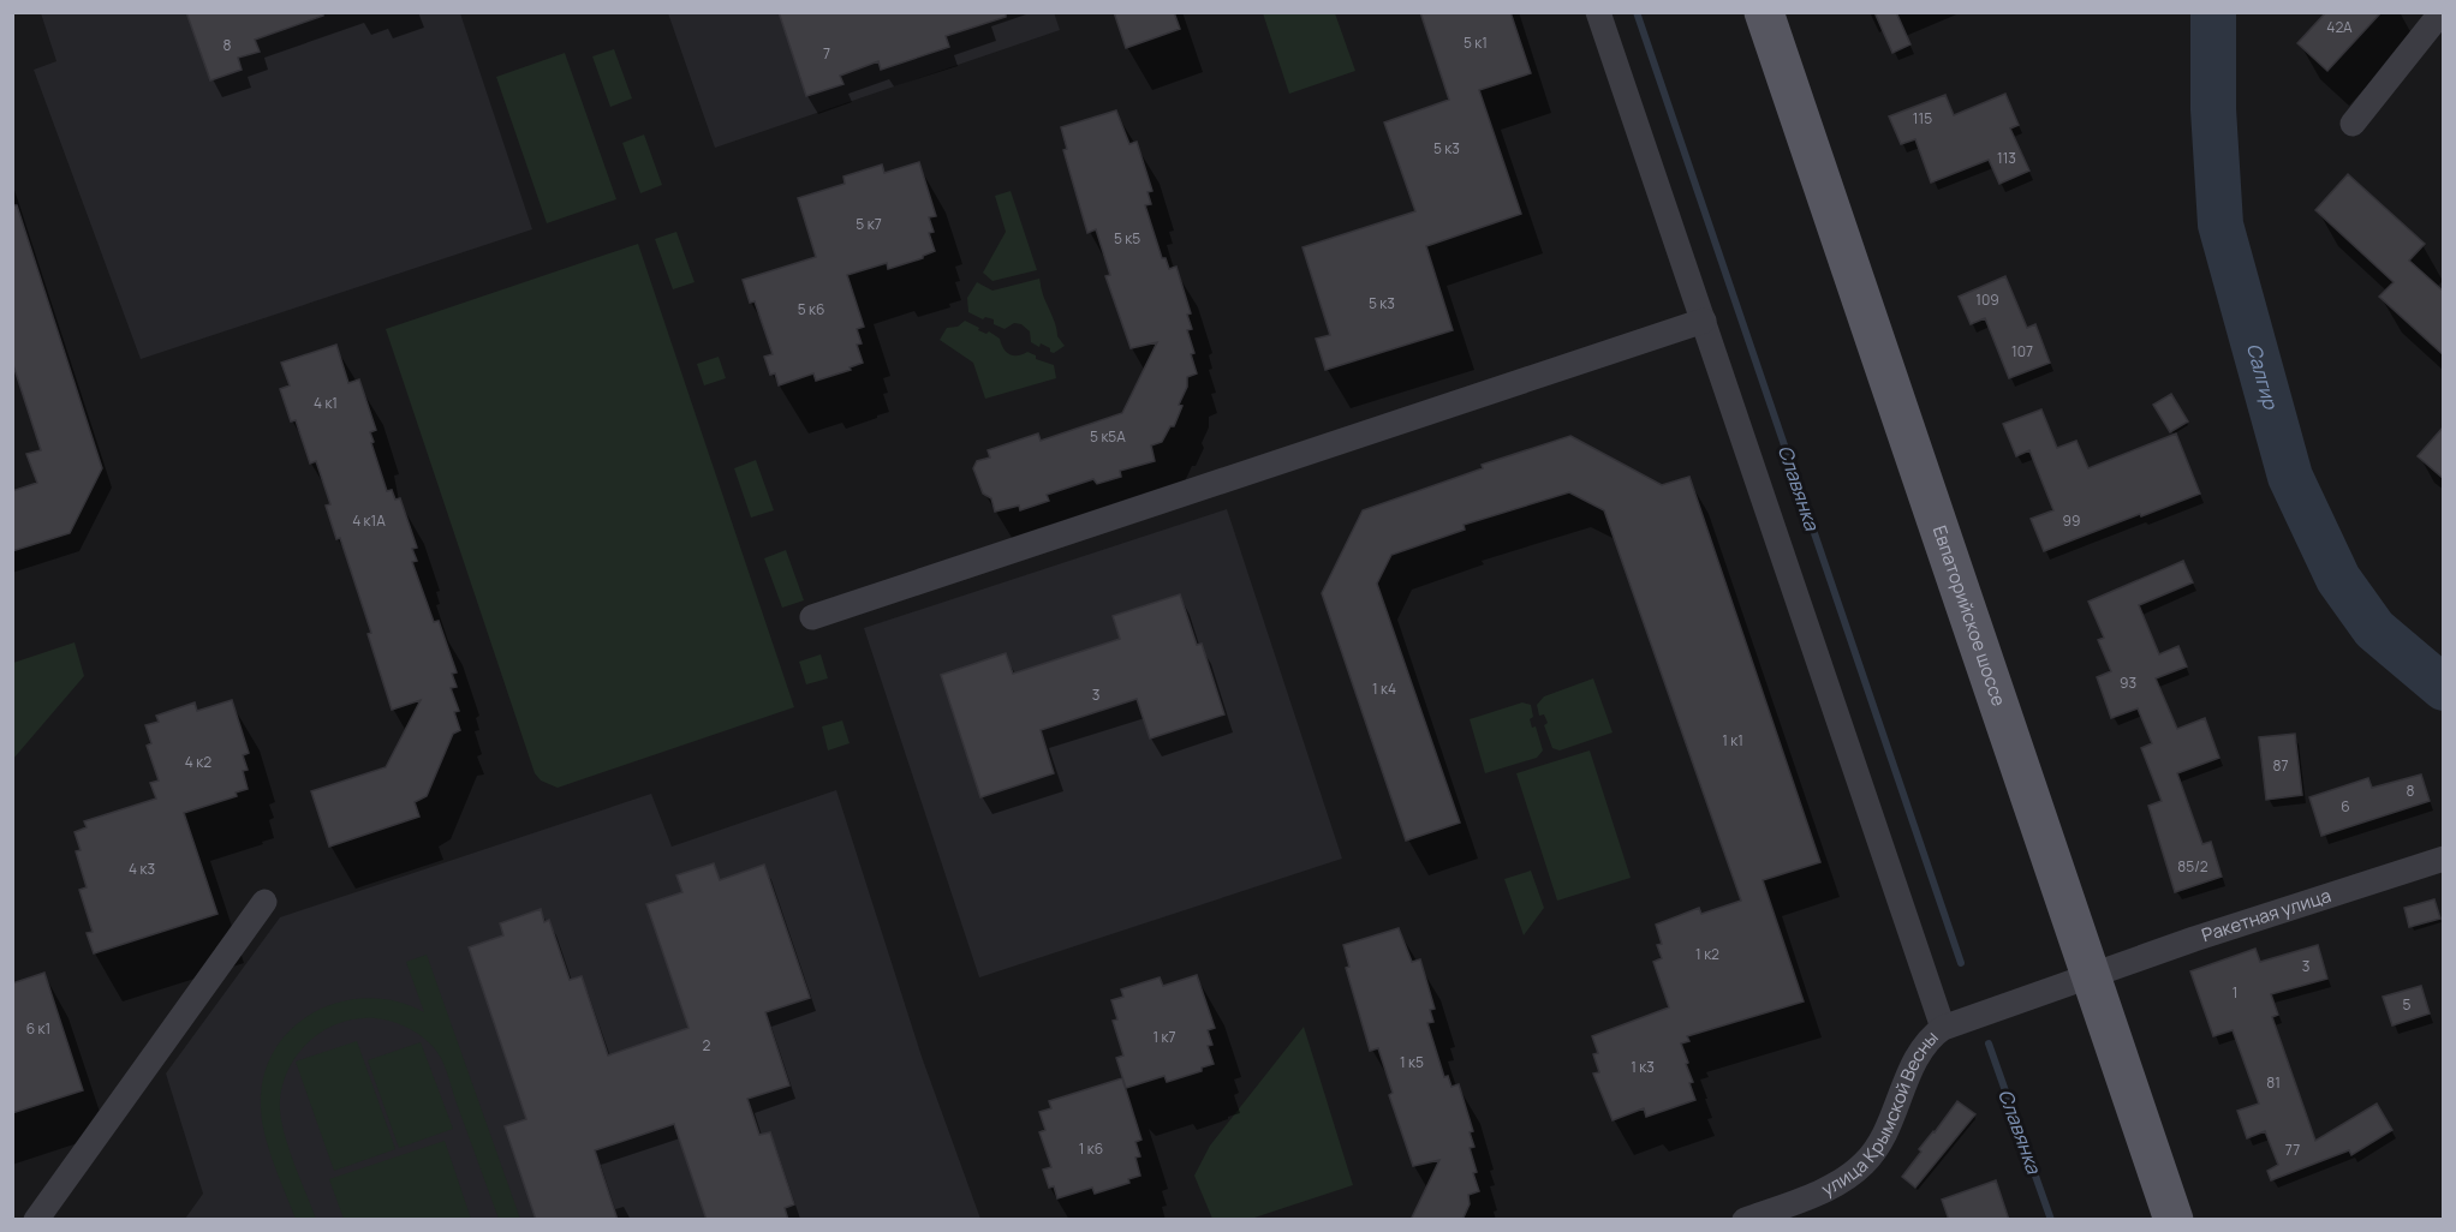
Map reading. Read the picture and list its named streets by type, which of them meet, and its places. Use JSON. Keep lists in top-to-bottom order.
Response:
{
  "streets": {
    "main road": ["Евпаторийское шоссе"],
    "street": ["Ракетная улица", "улица Крымской Весны"]
  },
  "crossings": [
    ["Евпаторийское шоссе", "Ракетная улица"],
    ["Евпаторийское шоссе", "улица Крымской Весны"],
    ["Ракетная улица", "улица Крымской Весны"]
  ],
  "water": ["Салгир", "Славянка"],
  "house_numbers": [
    "42А",
    "5 к1",
    "8",
    "7",
    "115",
    "5 к3",
    "113",
    "5 к7",
    "5 к5",
    "109",
    "5 к3",
    "5 к6",
    "107",
    "4 к1",
    "5 к5А",
    "4 к1А",
    "99",
    "93",
    "1 к4",
    "3",
    "1 к1",
    "4 к2",
    "87",
    "8",
    "6",
    "85/2",
    "4 к3",
    "1 к2",
    "3",
    "1",
    "5",
    "6 к1",
    "1 к7",
    "2",
    "1 к5",
    "1 к3",
    "81",
    "1 к6",
    "77"
  ]
}
